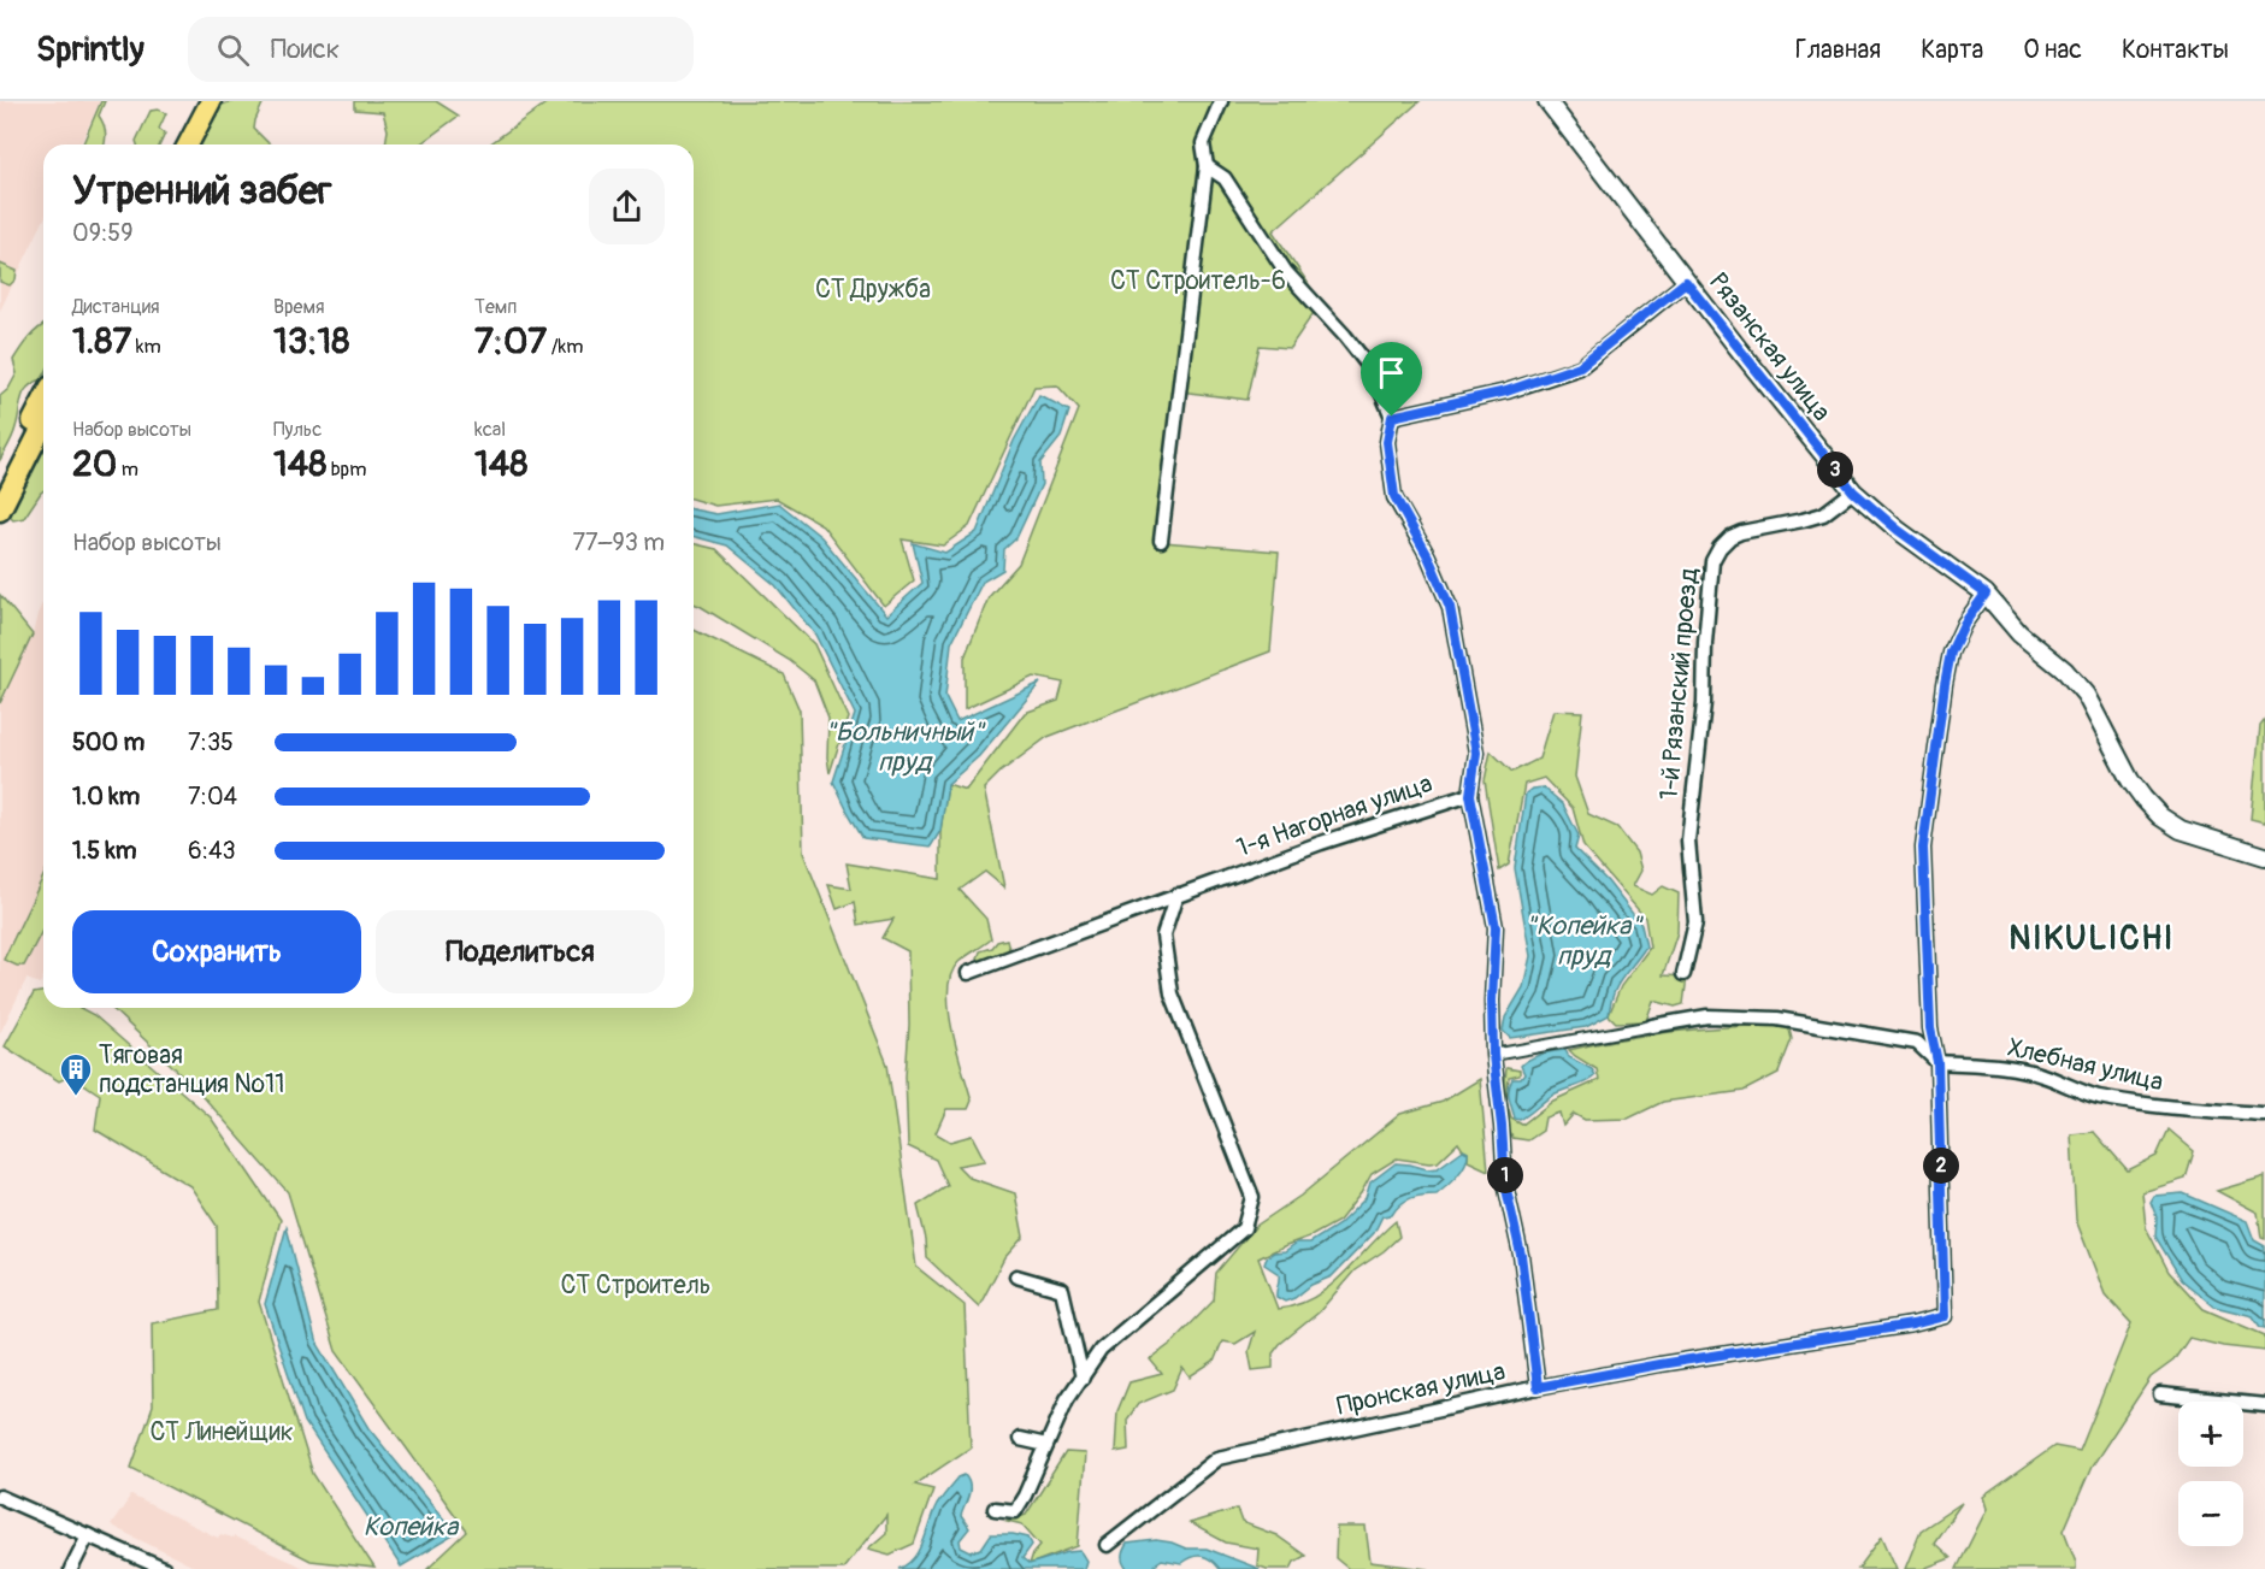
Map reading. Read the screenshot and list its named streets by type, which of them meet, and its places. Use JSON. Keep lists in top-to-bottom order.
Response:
{
  "streets": {
    "street": [
      "Рязанская улица",
      "1-й Рязанский проезд",
      "1-я Нагорная улица",
      "Хлебная улица",
      "Пронская улица"
    ]
  },
  "crossings": [
    ["Рязанская улица", "1-й Рязанский проезд"],
    ["1-я Нагорная улица", "Пронская улица"],
    ["Хлебная улица", "Пронская улица"]
  ],
  "districts": ["NIKULICHI"],
  "water": ["\"Больничный\" пруд", "\"Копейка\" пруд", "Копейка"],
  "parks": [
    "СТ Строитель-6",
    "СТ Дружба",
    "СТ Строитель",
    "СТ Линейщик"
  ],
  "places": {
    "building": ["Тяговая подстанция №11"]
  },
  "page": {
    "header": "Sprintly",
    "search": "Поиск",
    "nav": [
      "Главная",
      "Карта",
      "О нас",
      "Контакты"
    ],
    "heading": ["Утренний забег", "09:59"],
    "stats": [
      ["Дистанция", "1.87 km"],
      ["Время", "13:18"],
      ["Темп", "7:07 /km"],
      ["Набор высоты", "20 m"],
      ["Пульс", "148 bpm"],
      ["kcal", "148"]
    ],
    "pins": ["3", "2", "1"],
    "chart": ["Набор высоты", "77–93 m"],
    "list": [
      {
        "name": "500 m",
        "note": "7:35"
      },
      {
        "name": "1.0 km",
        "note": "7:04"
      },
      {
        "name": "1.5 km",
        "note": "6:43"
      }
    ],
    "buttons": ["Сохранить", "Поделиться"],
    "map_buttons": ["+", "−"]
  }
}
